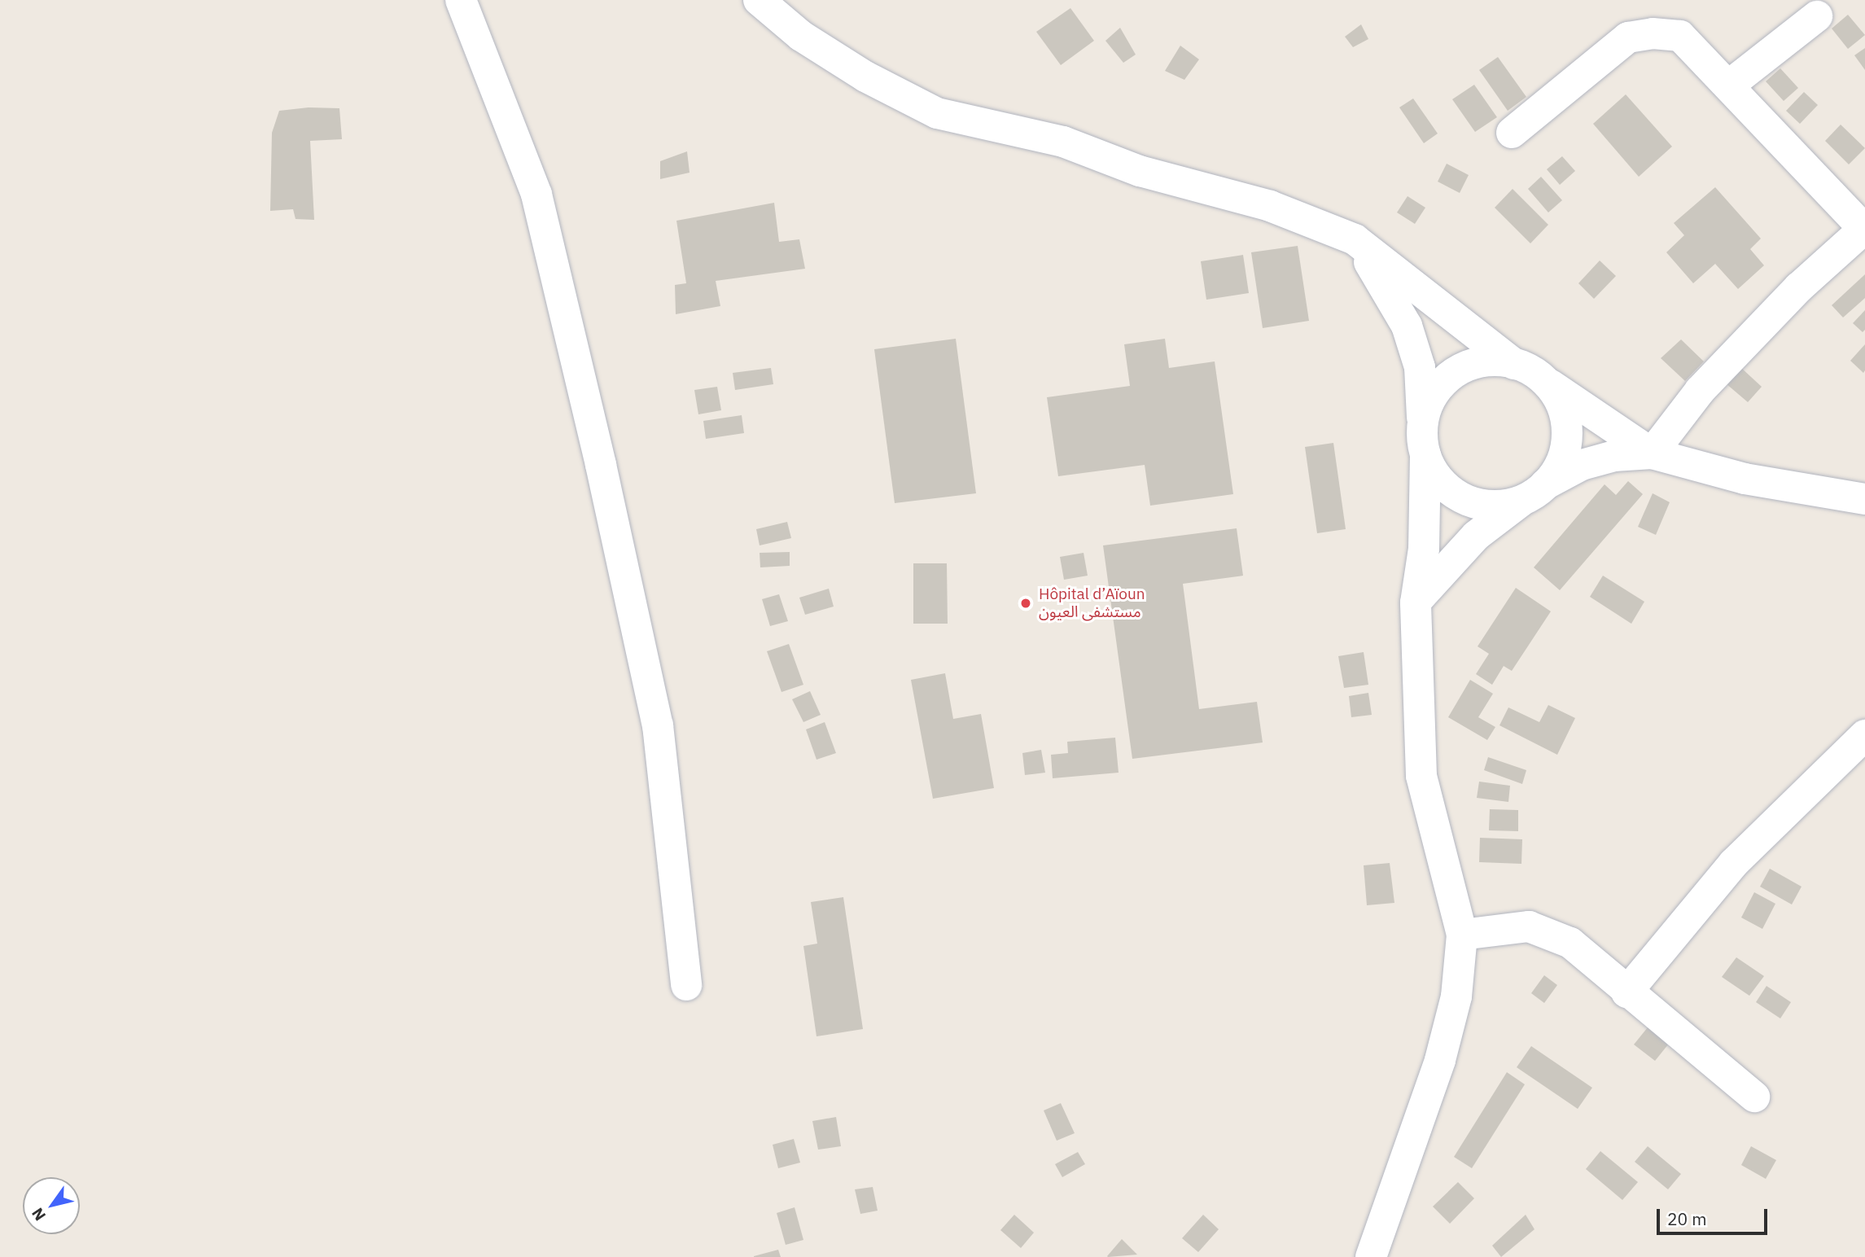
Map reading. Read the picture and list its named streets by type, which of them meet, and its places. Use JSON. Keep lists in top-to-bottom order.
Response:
{
  "places": ["Hôpital d’Aïoun مستشفى العيون"],
  "scale_bar": "20 m",
  "north": "bottom left"
}
